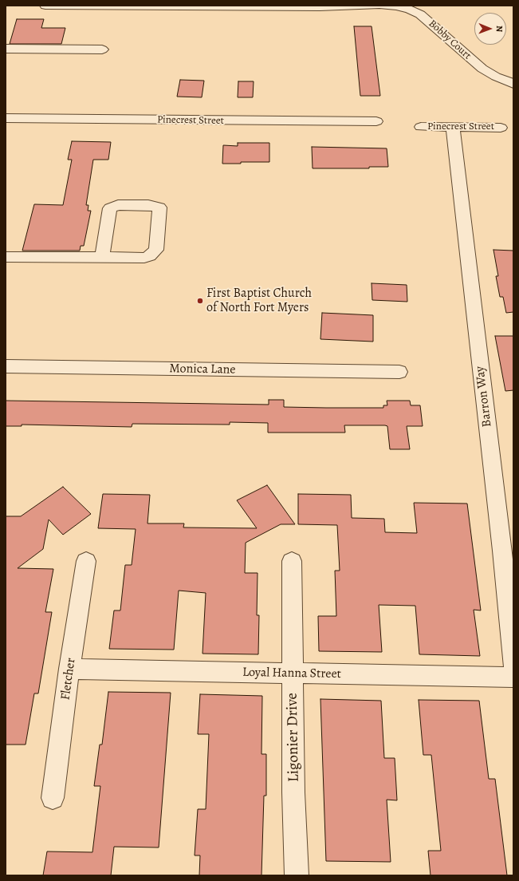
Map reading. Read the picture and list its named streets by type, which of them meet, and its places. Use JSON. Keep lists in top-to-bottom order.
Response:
{
  "streets": {
    "street": [
      "Bobby Court",
      "Pinecrest Street",
      "Monica Lane",
      "Barron Way",
      "Loyal Hanna Street",
      "Fletcher",
      "Ligonier Drive"
    ]
  },
  "crossings": [
    ["Pinecrest Street", "Barron Way"],
    ["Loyal Hanna Street", "Fletcher"],
    ["Loyal Hanna Street", "Ligonier Drive"]
  ],
  "places": ["First Baptist Church of North Fort Myers"],
  "north": "right"
}
